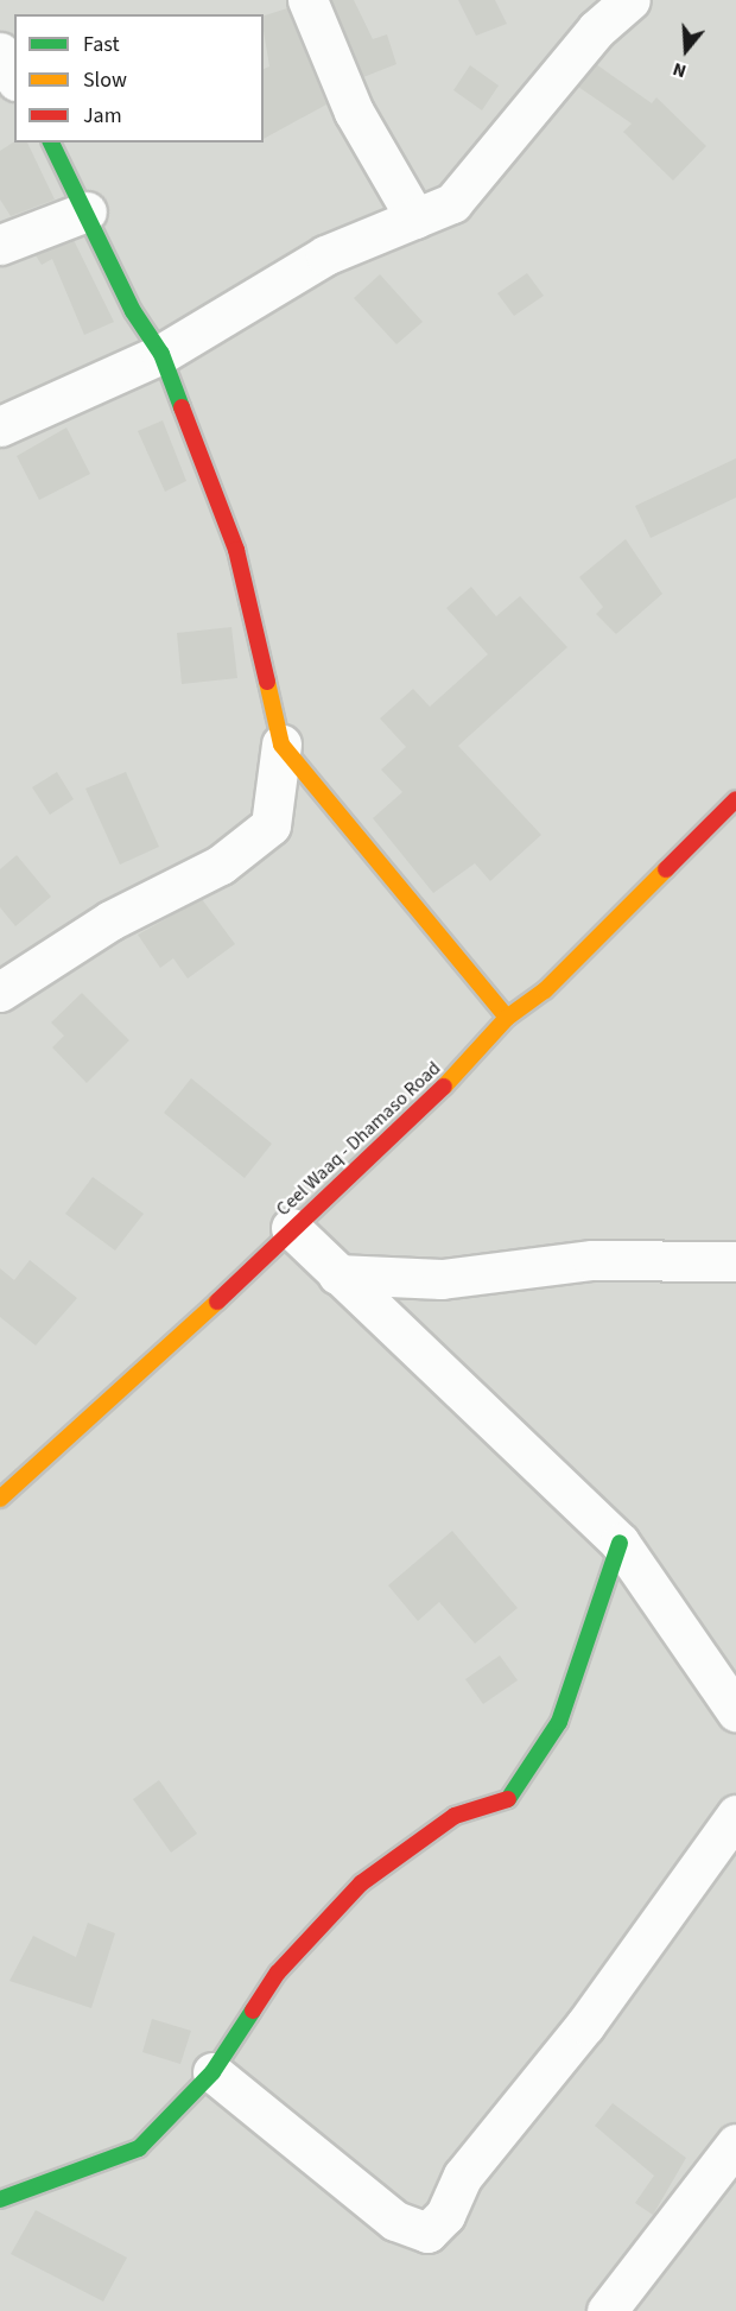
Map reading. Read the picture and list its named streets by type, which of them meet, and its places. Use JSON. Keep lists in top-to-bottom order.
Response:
{
  "streets": {
    "street": ["Ceel Waaq - Dhamaso Road"]
  },
  "legend": ["Fast", "Slow", "Jam"],
  "north": "bottom"
}
